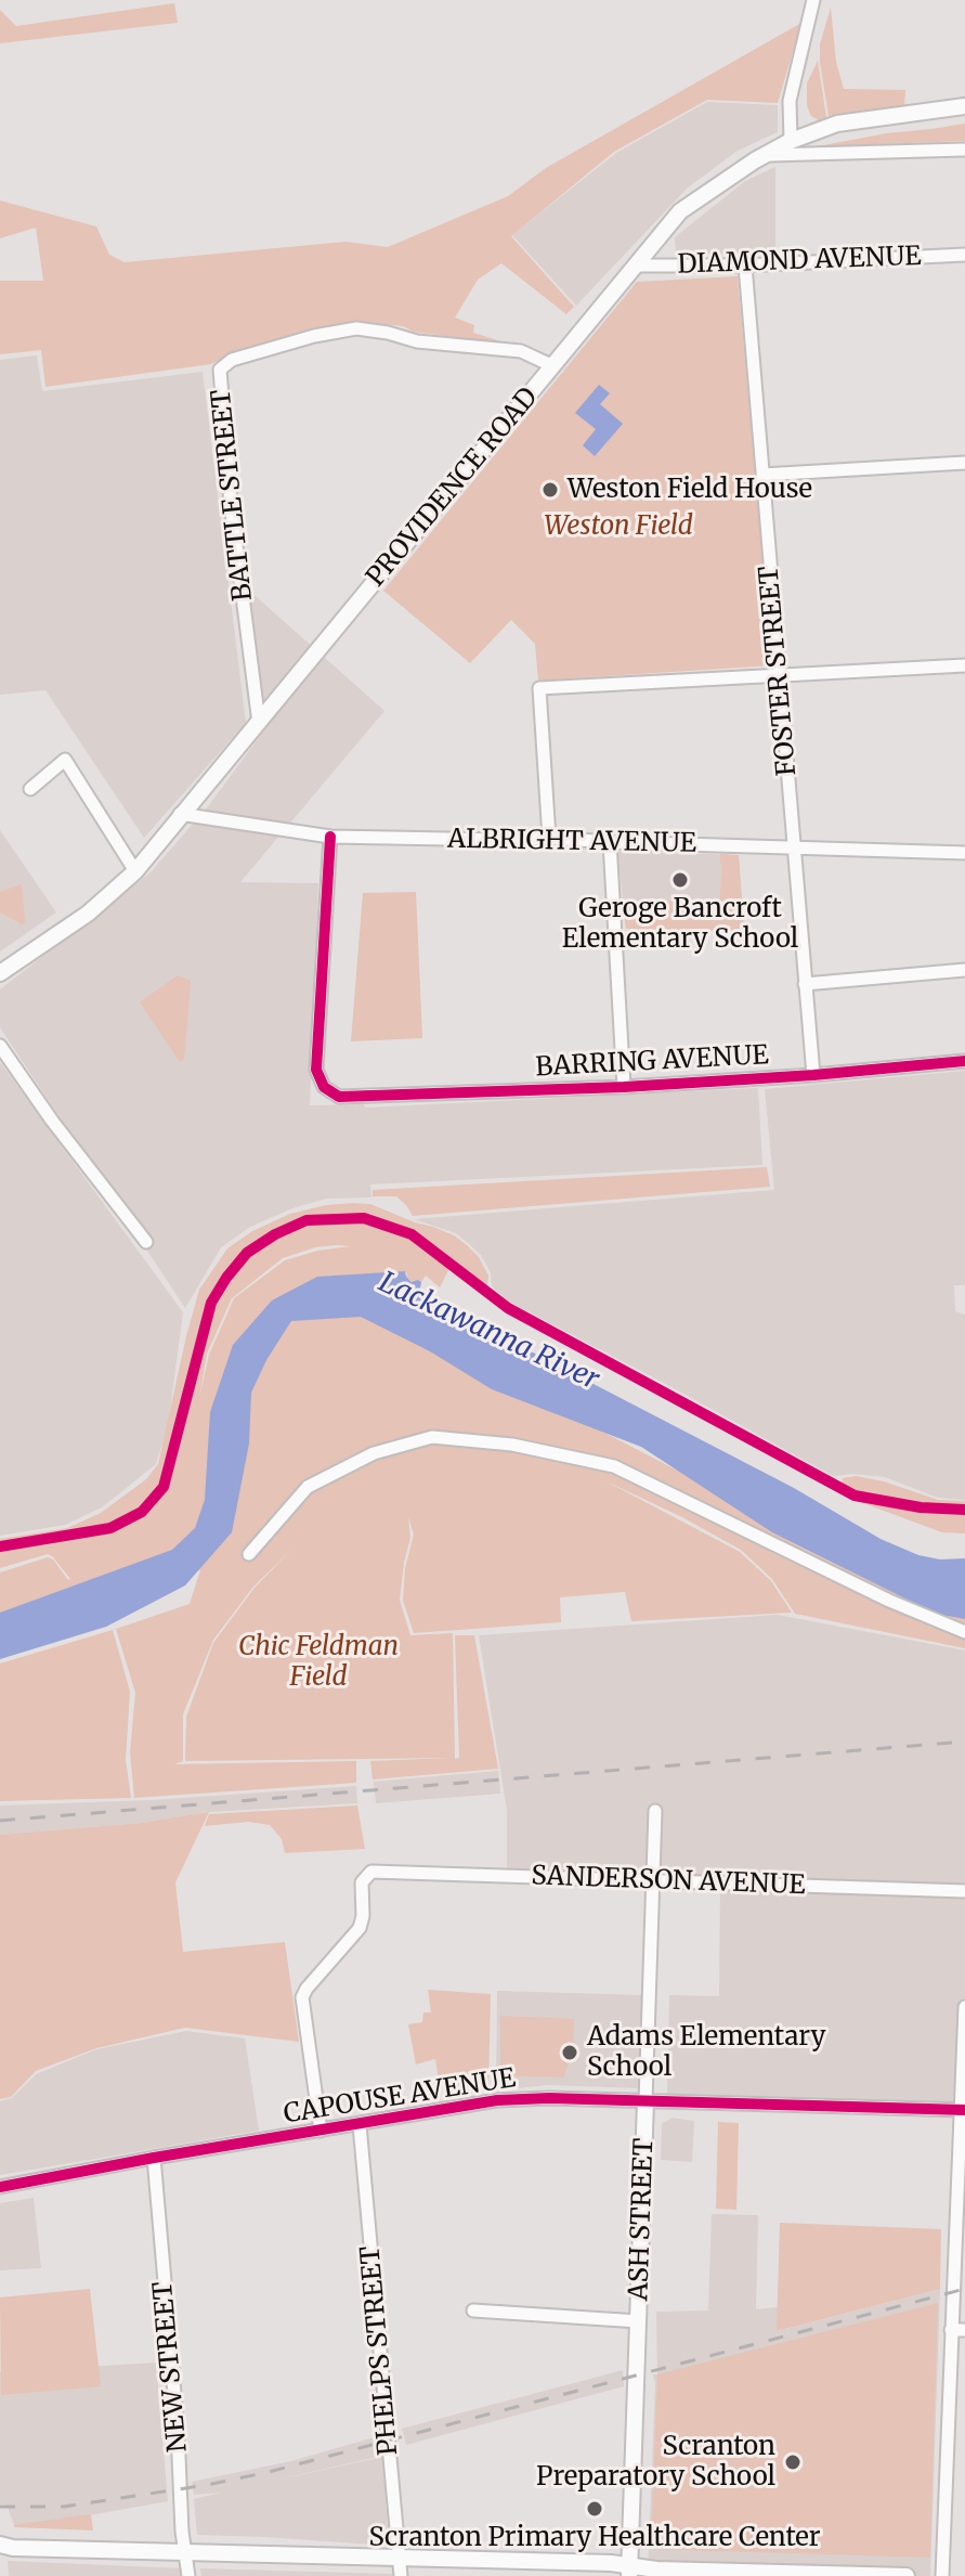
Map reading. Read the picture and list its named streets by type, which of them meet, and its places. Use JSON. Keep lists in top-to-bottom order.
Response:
{
  "streets": {
    "main road": ["PROVIDENCE ROAD", "ASH STREET"],
    "street": [
      "DIAMOND AVENUE",
      "BATTLE STREET",
      "FOSTER STREET",
      "ALBRIGHT AVENUE",
      "BARRING AVENUE",
      "SANDERSON AVENUE",
      "CAPOUSE AVENUE",
      "PHELPS STREET",
      "NEW STREET"
    ]
  },
  "crossings": [
    ["DIAMOND AVENUE", "PROVIDENCE ROAD"],
    ["DIAMOND AVENUE", "FOSTER STREET"],
    ["PROVIDENCE ROAD", "BATTLE STREET"],
    ["PROVIDENCE ROAD", "ALBRIGHT AVENUE"],
    ["FOSTER STREET", "ALBRIGHT AVENUE"],
    ["FOSTER STREET", "BARRING AVENUE"],
    ["ALBRIGHT AVENUE", "BARRING AVENUE"],
    ["SANDERSON AVENUE", "CAPOUSE AVENUE"],
    ["SANDERSON AVENUE", "ASH STREET"],
    ["CAPOUSE AVENUE", "ASH STREET"],
    ["CAPOUSE AVENUE", "PHELPS STREET"],
    ["CAPOUSE AVENUE", "NEW STREET"]
  ],
  "water": ["Lackawanna River"],
  "parks": ["Weston Field", "Chic Feldman Field"],
  "places": [
    "Weston Field House",
    "Geroge Bancroft Elementary School",
    "Adams Elementary School",
    "Scranton Preparatory School",
    "Scranton Primary Healthcare Center"
  ]
}
